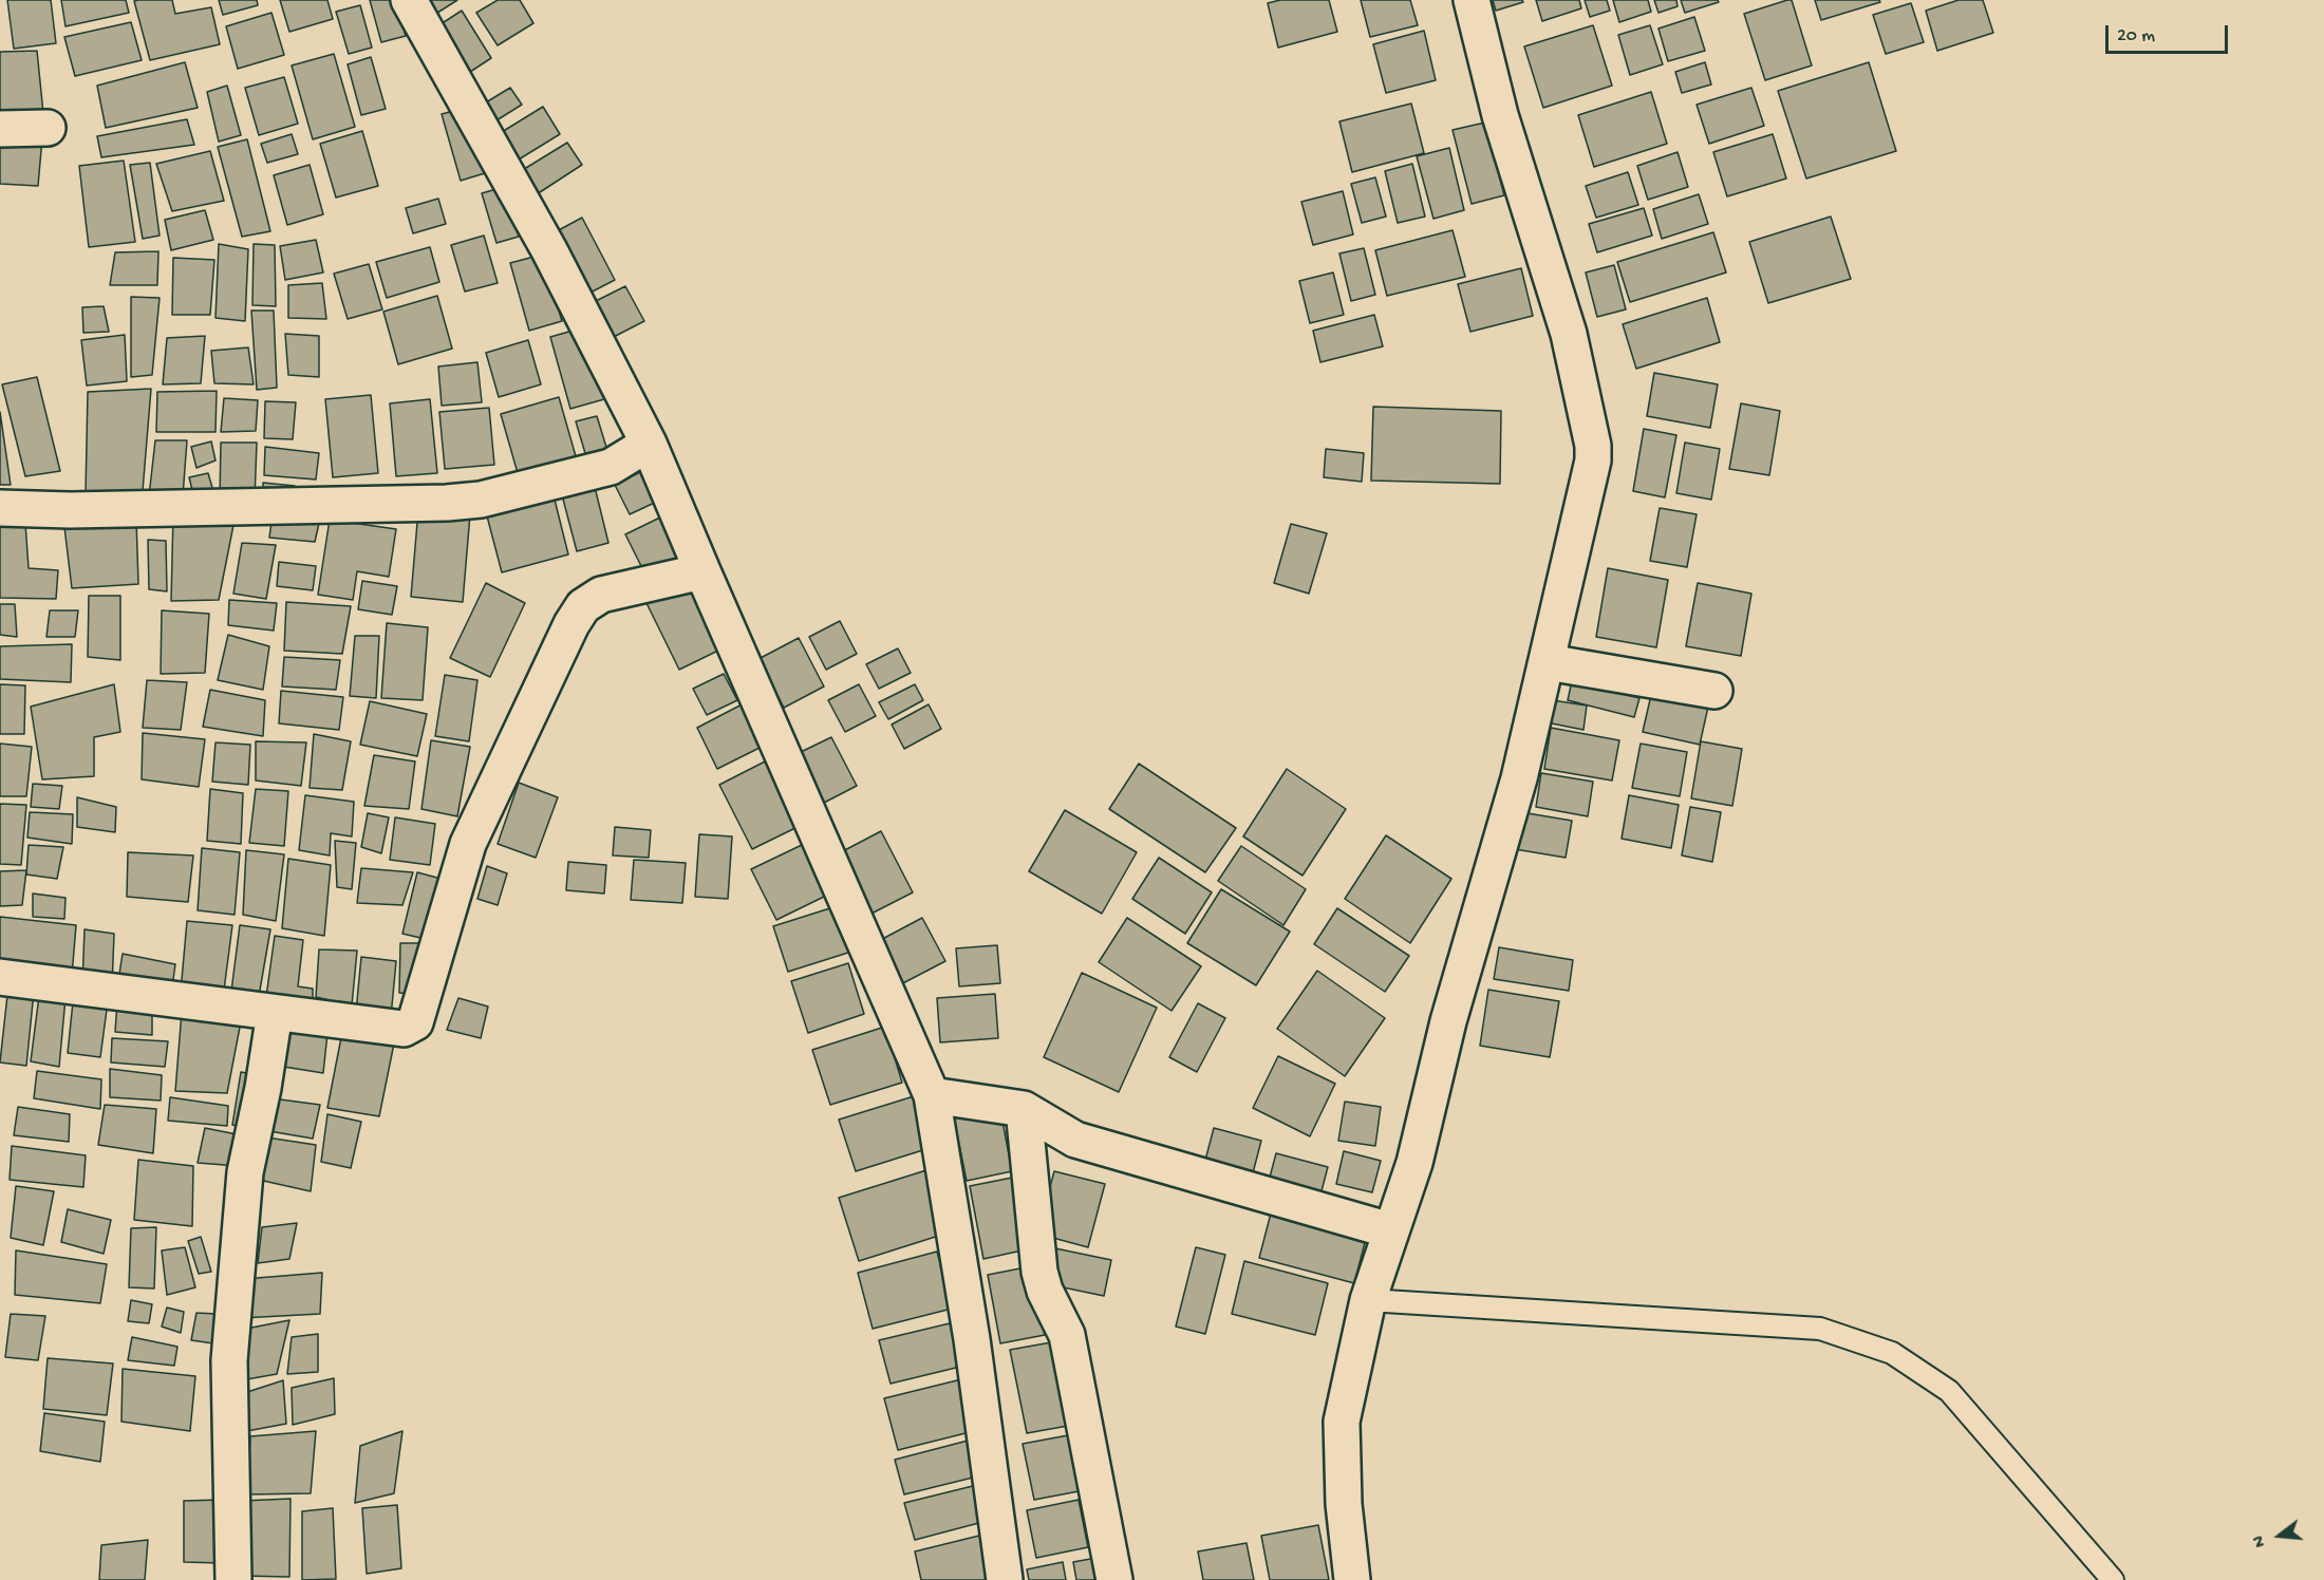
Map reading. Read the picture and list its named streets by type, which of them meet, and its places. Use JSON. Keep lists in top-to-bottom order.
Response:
{
  "scale_bar": "20 m",
  "north": "left"
}
